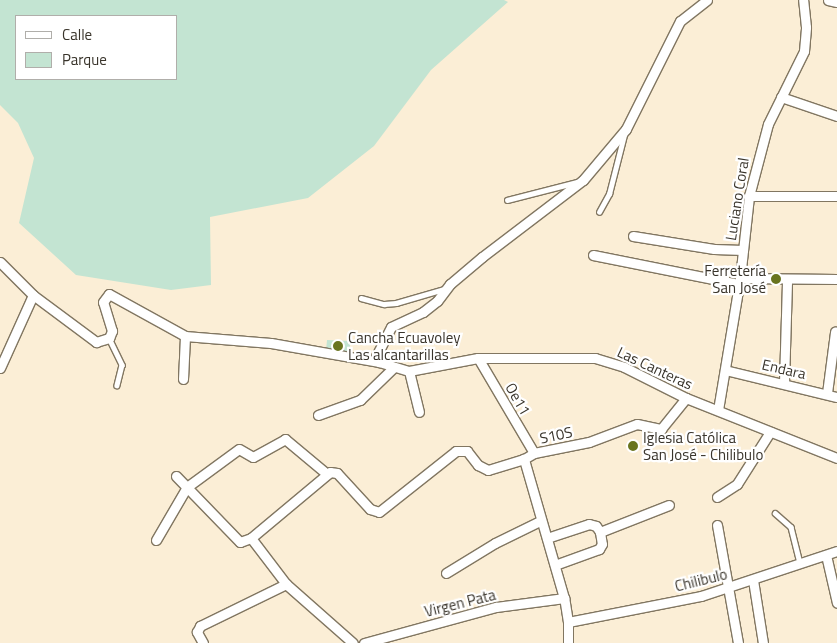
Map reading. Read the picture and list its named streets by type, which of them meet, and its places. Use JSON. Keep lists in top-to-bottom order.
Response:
{
  "streets": {
    "street": [
      "Luciano Coral",
      "Las Canteras",
      "Endara",
      "Oe11",
      "S10S",
      "Chilibulo",
      "Virgen Pata"
    ]
  },
  "crossings": [
    ["Luciano Coral", "Las Canteras"],
    ["Luciano Coral", "Endara"],
    ["Las Canteras", "Oe11"],
    ["Las Canteras", "S10S"],
    ["Oe11", "S10S"],
    ["S10S", "Chilibulo"],
    ["S10S", "Virgen Pata"]
  ],
  "places": ["Ferretería San José", "Cancha Ecuavoley Las alcantarillas", "Iglesia Católica San José - Chilibulo"],
  "legend": ["Calle", "Parque"]
}
